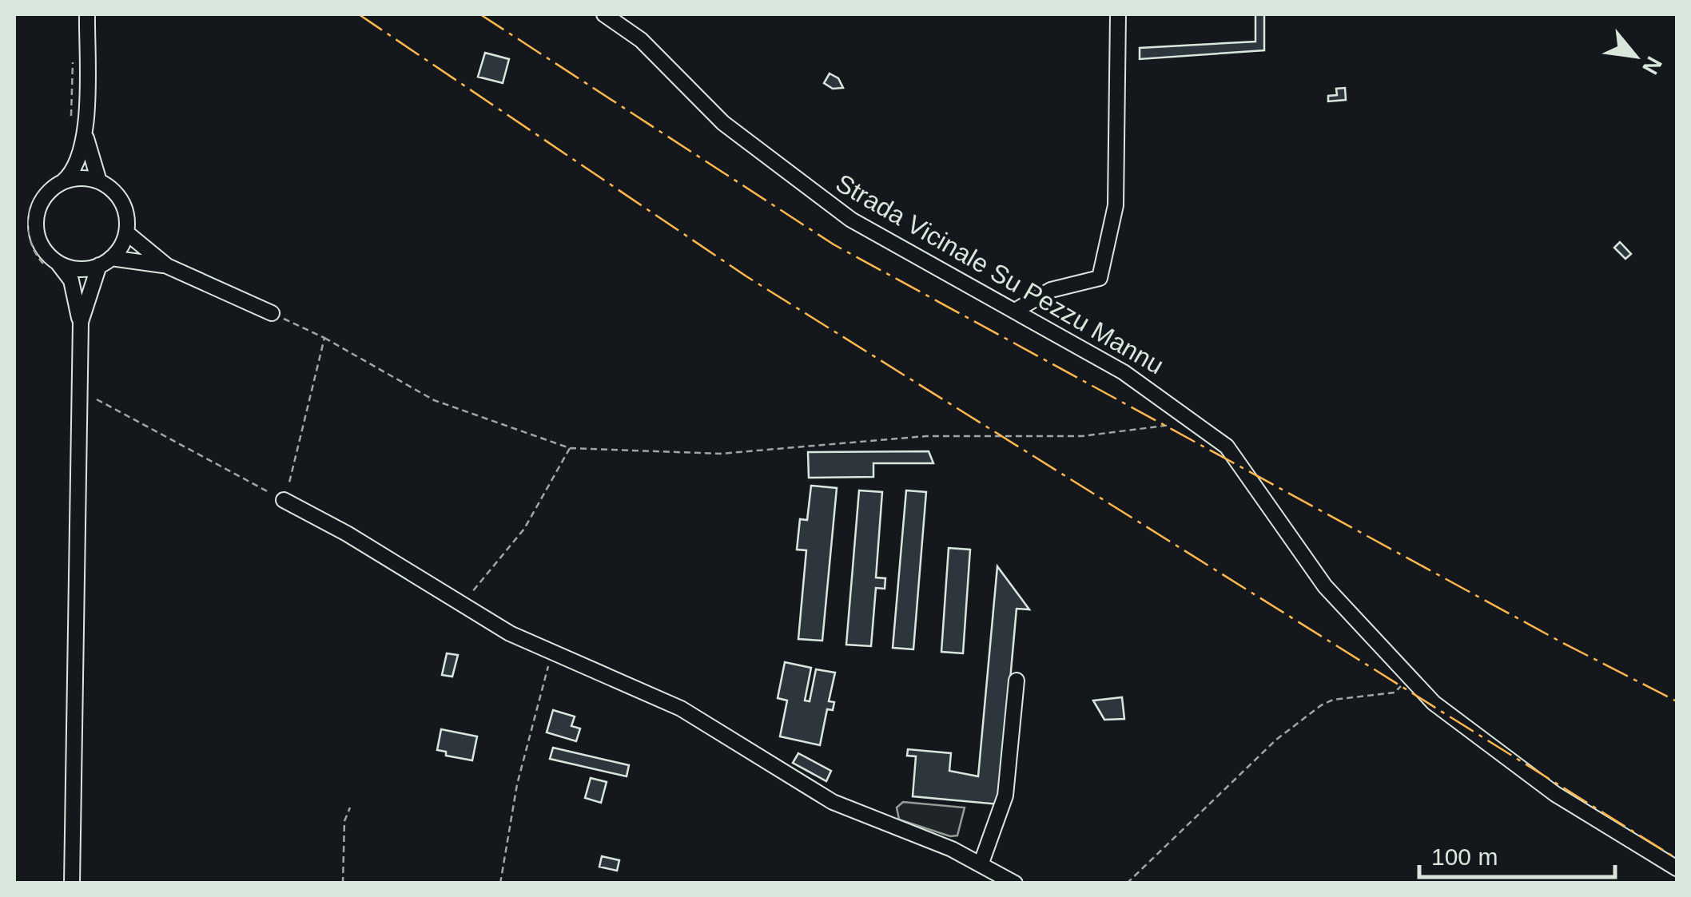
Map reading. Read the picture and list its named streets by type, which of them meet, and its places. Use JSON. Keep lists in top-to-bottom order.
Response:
{
  "streets": {
    "street": ["Strada Vicinale Su Pezzu Mannu"]
  },
  "scale_bar": "100 m",
  "north": "bottom right"
}
